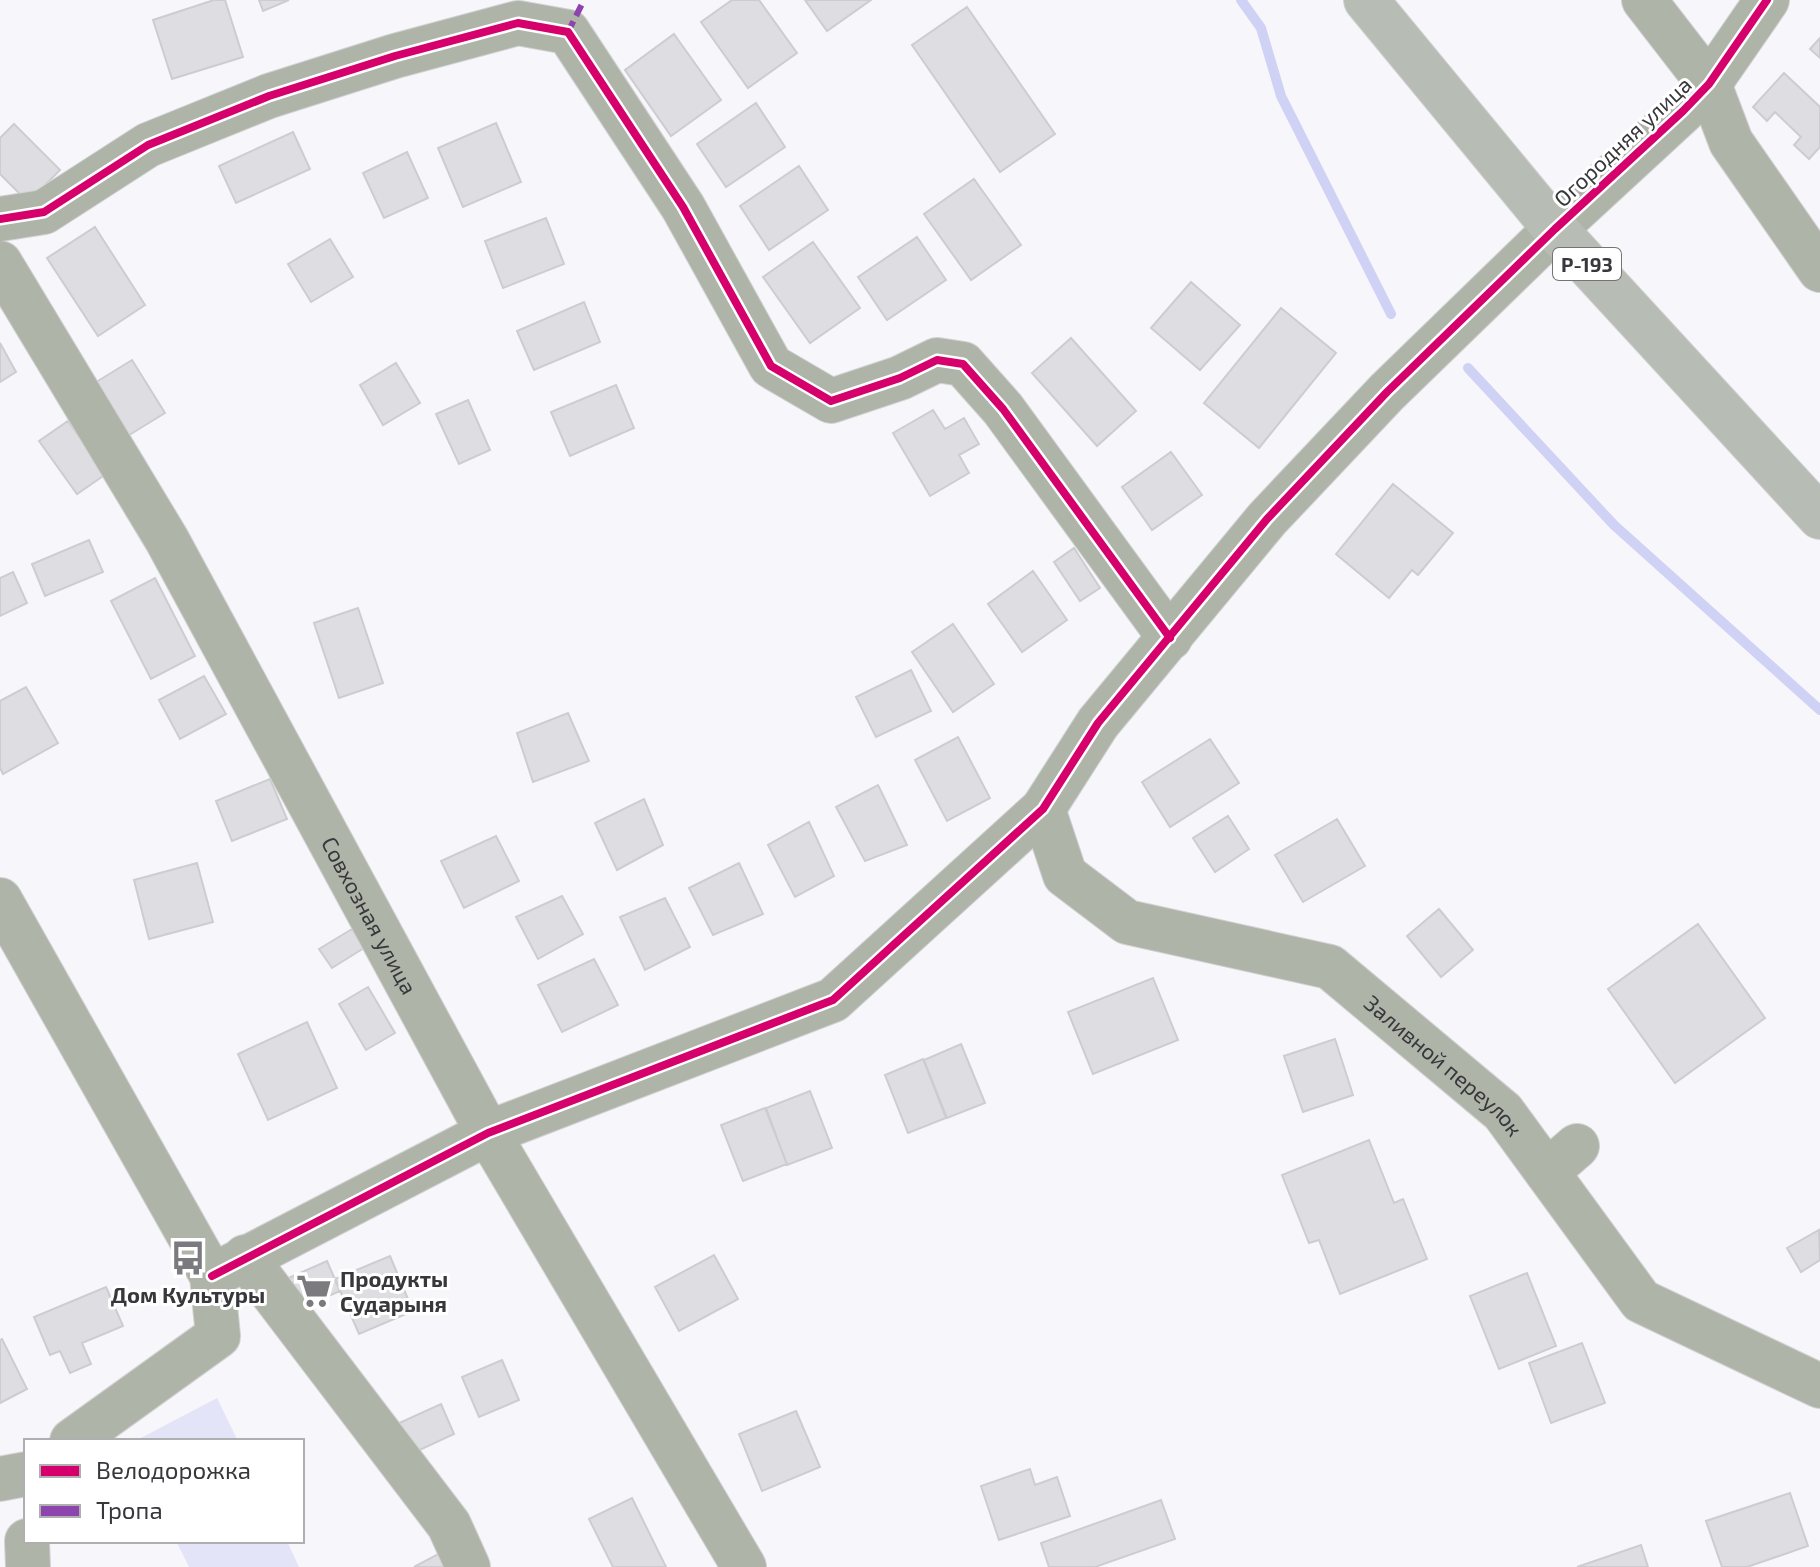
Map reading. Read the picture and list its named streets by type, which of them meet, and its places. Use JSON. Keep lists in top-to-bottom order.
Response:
{
  "streets": {
    "highway": ["Р-193"],
    "street": ["Огородняя улица", "Совхозная улица", "Заливной переулок"]
  },
  "crossings": [
    ["Огородняя улица", "Р-193"],
    ["Огородняя улица", "Совхозная улица"],
    ["Огородняя улица", "Заливной переулок"]
  ],
  "places": {
    "bus stop": ["Дом Культуры"],
    "supermarket": ["Продукты Сударыня"]
  },
  "legend": ["Велодорожка", "Тропа"]
}
